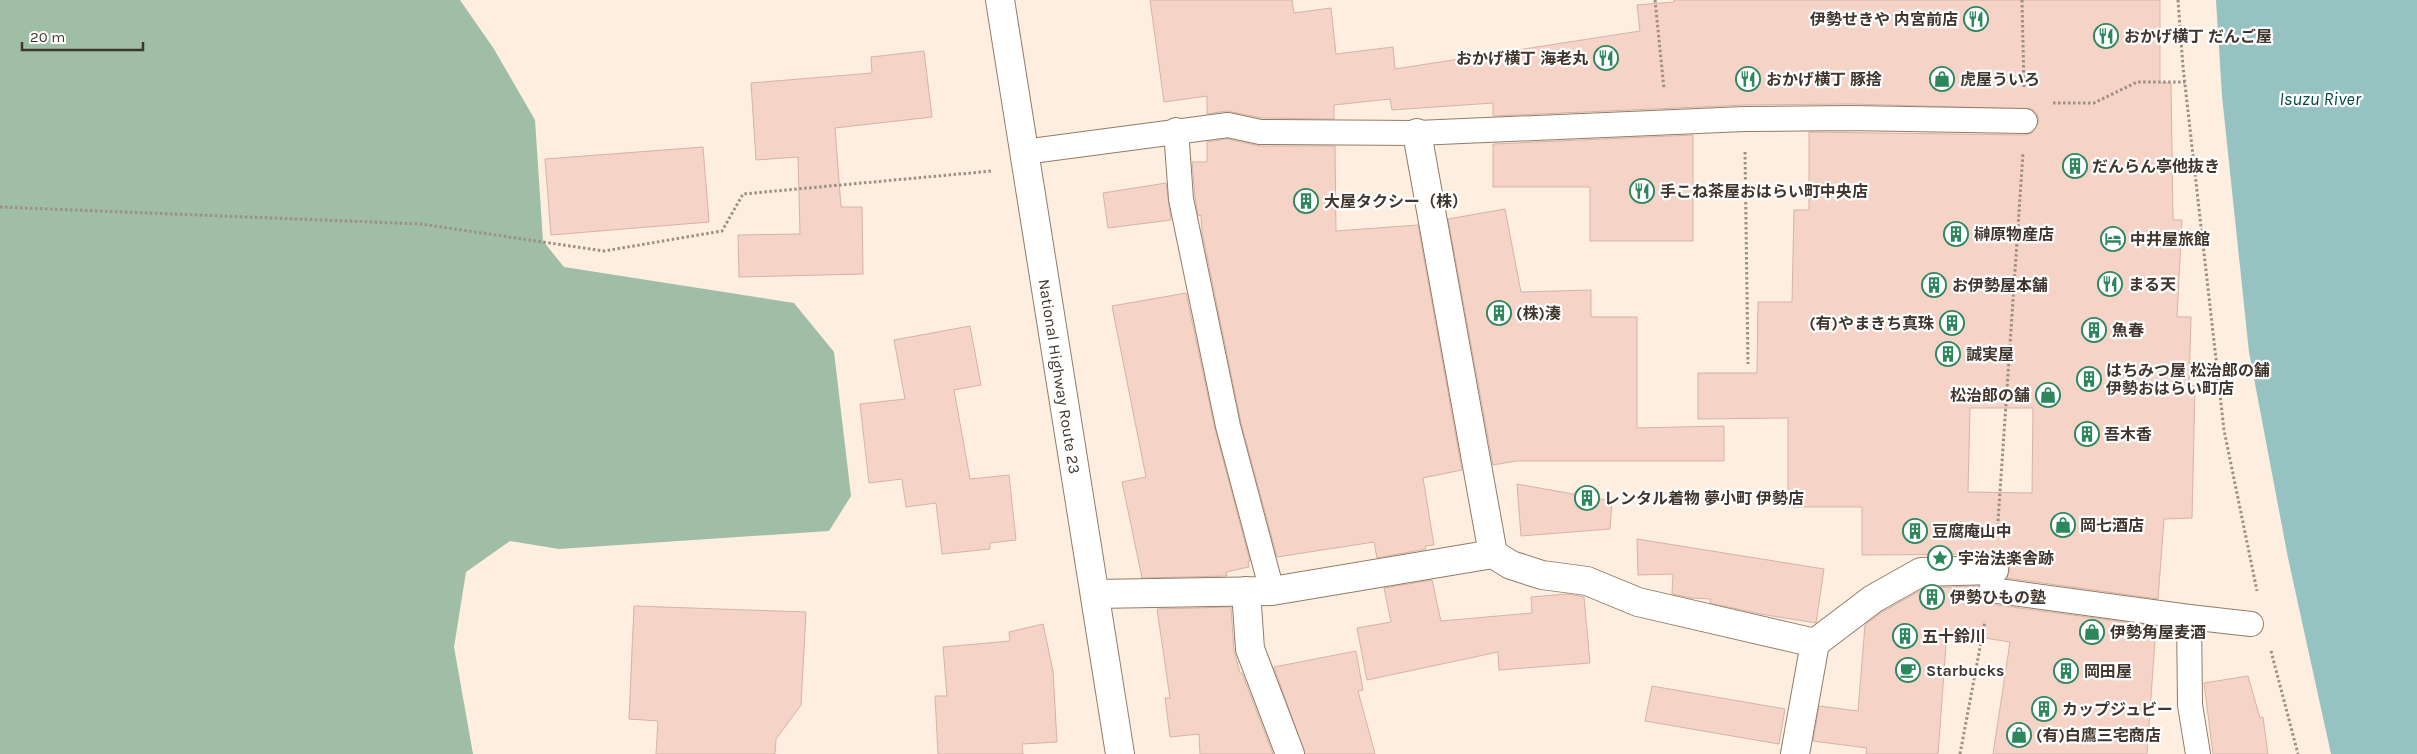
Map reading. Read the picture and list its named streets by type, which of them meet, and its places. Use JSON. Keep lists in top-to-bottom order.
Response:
{
  "streets": {
    "main road": ["National Highway Route 23"]
  },
  "water": ["Isuzu River"],
  "places": {
    "restaurant": [
      "伊勢せきや 内宮前店",
      "おかげ横丁 だんご屋",
      "おかげ横丁 海老丸",
      "おかげ横丁 豚捨",
      "手こね茶屋おはらい町中央店",
      "まる天"
    ],
    "shop": [
      "虎屋ういろ",
      "松治郎の舗",
      "岡七酒店",
      "伊勢角屋麦酒",
      "(有)白鷹三宅商店"
    ],
    "building": [
      "だんらん亭他抜き",
      "大屋タクシー（株）",
      "榊原物産店",
      "お伊勢屋本舗",
      "(株)湊",
      "(有)やまきち真珠",
      "魚春",
      "誠実屋",
      "はちみつ屋 松治郎の舗 伊勢おはらい町店",
      "吾木香",
      "レンタル着物 夢小町 伊勢店",
      "豆腐庵山中",
      "伊勢ひもの塾",
      "五十鈴川",
      "岡田屋",
      "カップジュビー"
    ],
    "hotel": ["中井屋旅館"],
    "place": ["宇治法楽舎跡"],
    "cafe": ["Starbucks"]
  },
  "scale_bar": "20 m"
}
